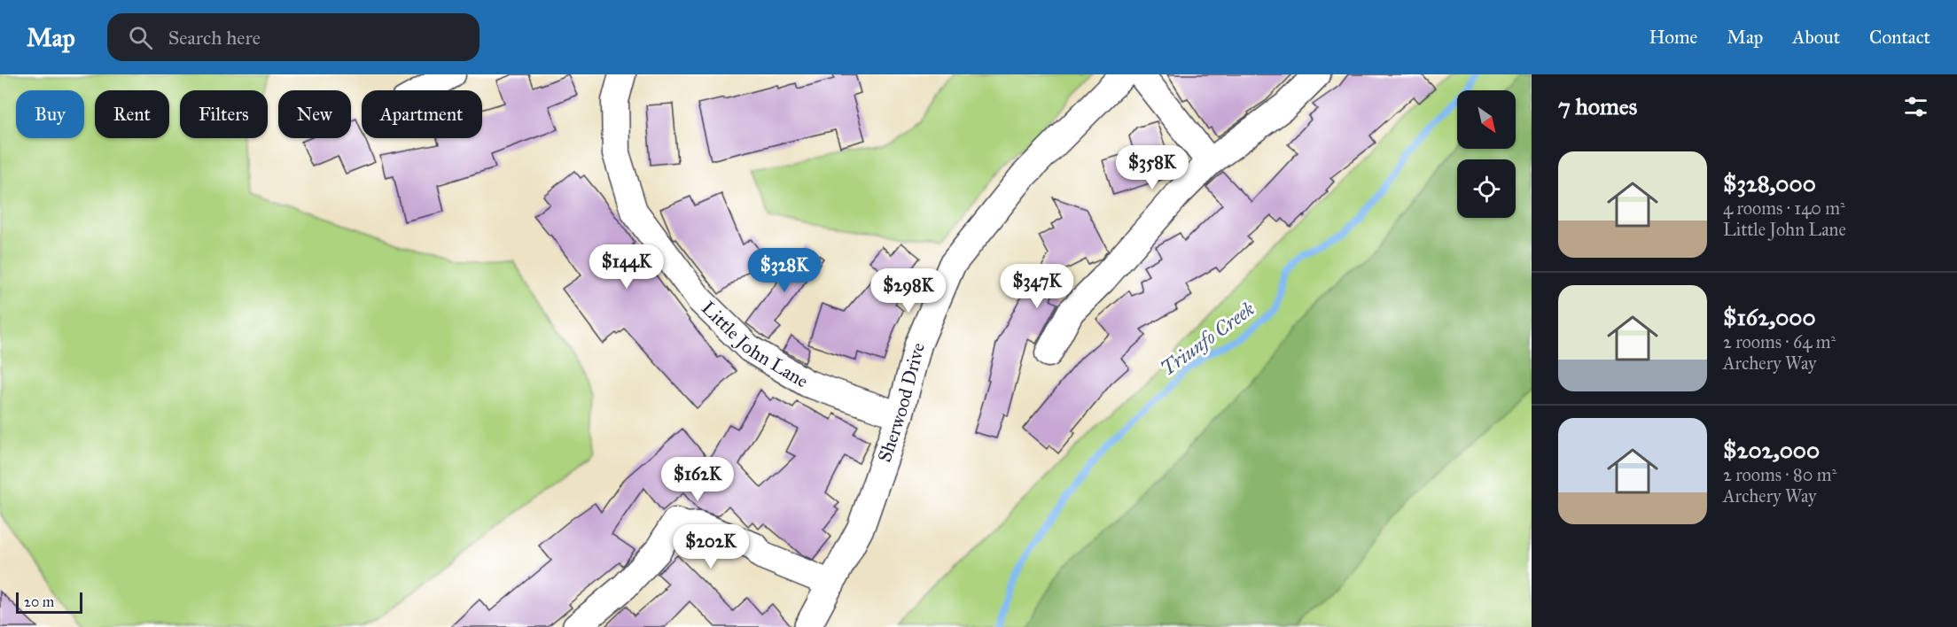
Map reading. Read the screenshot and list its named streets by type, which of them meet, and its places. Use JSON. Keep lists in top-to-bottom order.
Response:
{
  "streets": {
    "street": ["Little John Lane", "Sherwood Drive"]
  },
  "crossings": [
    ["Little John Lane", "Sherwood Drive"]
  ],
  "water": ["Triunfo Creek"],
  "scale_bar": "20 m",
  "north": "bottom right",
  "page": {
    "header": "Map",
    "search": "Search here",
    "nav": [
      "Home",
      "Map",
      "About",
      "Contact"
    ],
    "heading": "7 homes",
    "chip": [
      "Buy",
      "Rent",
      "Filters",
      "New",
      "Apartment"
    ],
    "list": [
      {
        "name": "$328,000",
        "note": "4 rooms · 140 m² · Little John Lane"
      },
      {
        "name": "$162,000",
        "note": "2 rooms · 64 m² · Archery Way"
      },
      {
        "name": "$202,000",
        "note": "2 rooms · 80 m² · Archery Way"
      }
    ],
    "price": [
      "$358K",
      "$144K",
      "$328K",
      "$347K",
      "$298K",
      "$162K",
      "$202K"
    ],
    "scale": "20 m"
  }
}
